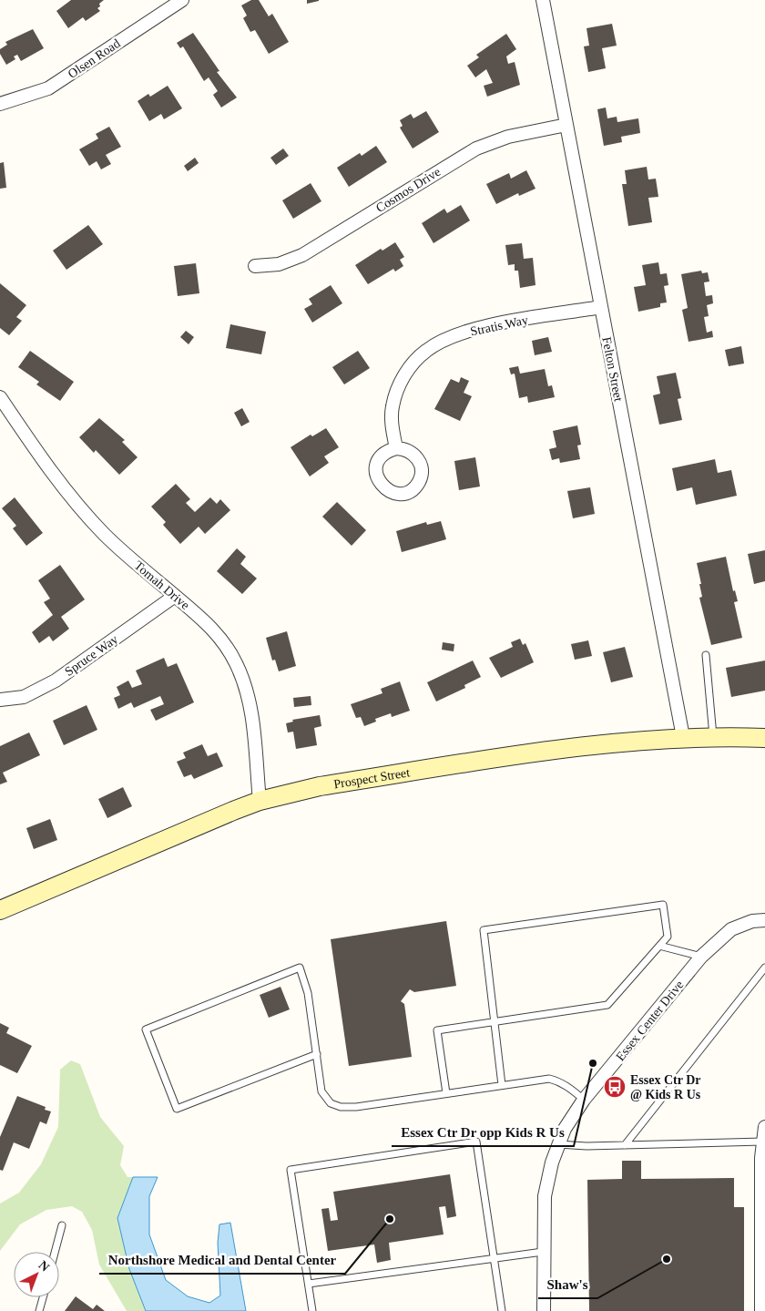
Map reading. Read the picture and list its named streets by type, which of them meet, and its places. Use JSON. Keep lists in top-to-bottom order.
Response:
{
  "streets": {
    "street": [
      "Olsen Road",
      "Cosmos Drive",
      "Stratis Way",
      "Felton Street",
      "Tomah Drive",
      "Spruce Way",
      "Prospect Street",
      "Essex Center Drive"
    ]
  },
  "crossings": [
    ["Cosmos Drive", "Felton Street"],
    ["Stratis Way", "Felton Street"],
    ["Felton Street", "Prospect Street"],
    ["Tomah Drive", "Spruce Way"],
    ["Tomah Drive", "Prospect Street"]
  ],
  "places": {
    "other": ["Essex Ctr Dr opp Kids R Us", "Northshore Medical and Dental Center", "Shaw's"],
    "bus stop": ["Essex Ctr Dr @ Kids R Us"]
  },
  "north": "top right"
}
